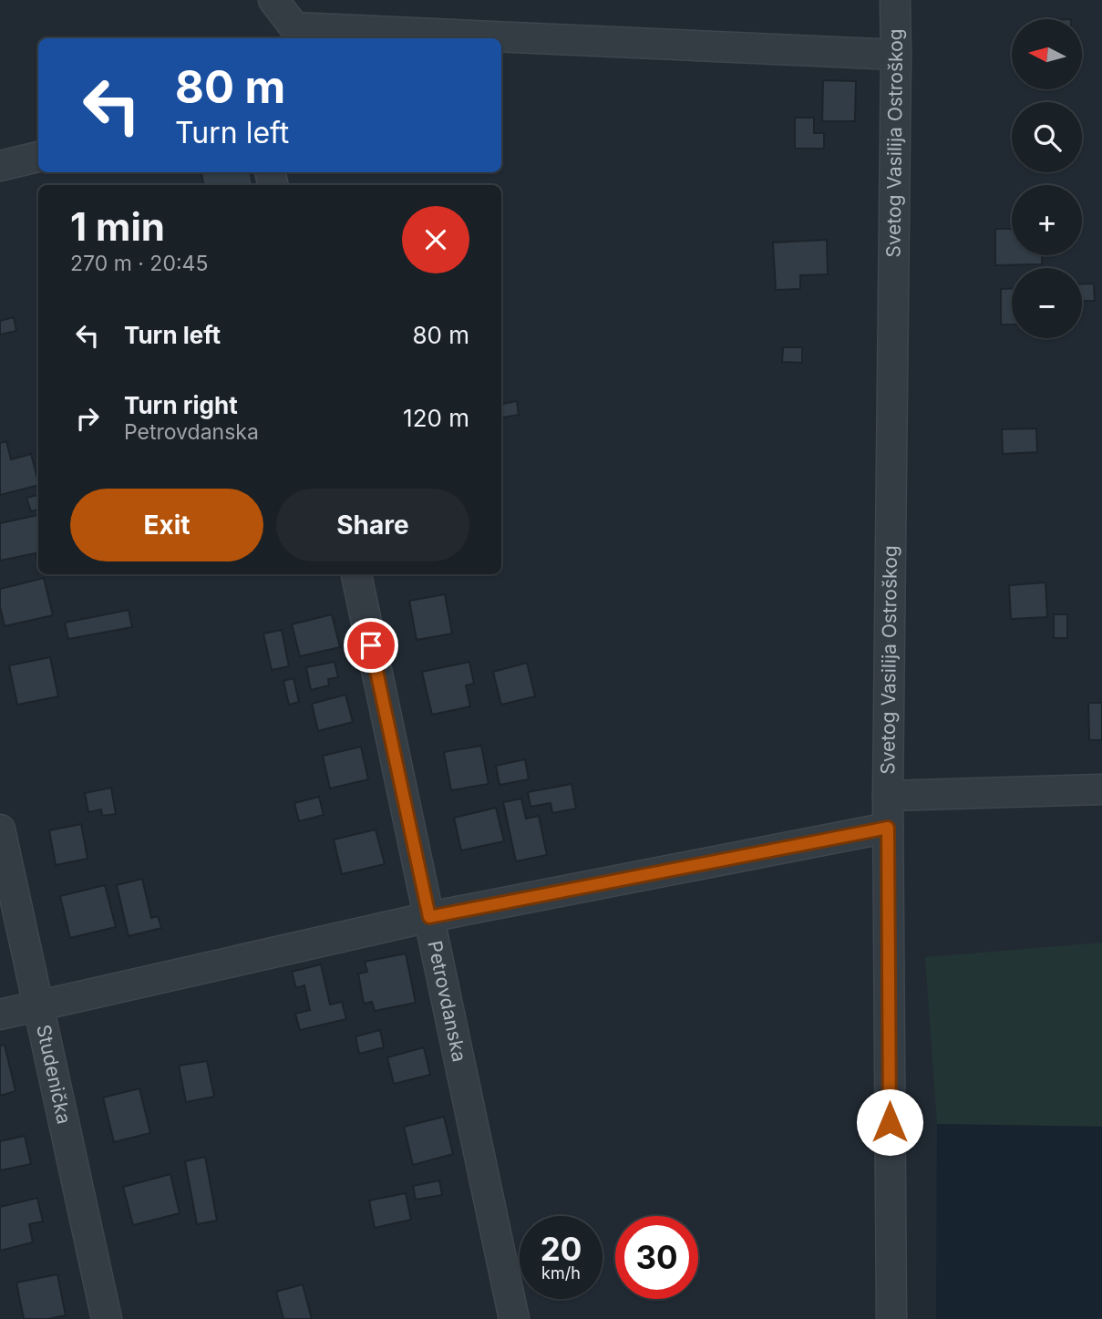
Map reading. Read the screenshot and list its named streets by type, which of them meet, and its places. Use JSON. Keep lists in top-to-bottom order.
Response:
{
  "streets": {
    "street": ["Svetog Vasilija Ostroškog", "Petrovdanska", "Studenička"]
  },
  "north": "left",
  "page": {
    "map_buttons": ["+", "−"],
    "turn": ["80 m", "Turn left"],
    "heading": ["1 min", "270 m · 20:45"],
    "list": [
      {
        "name": "Turn left",
        "value": "80 m"
      },
      {
        "name": "Turn right",
        "note": "Petrovdanska",
        "value": "120 m"
      }
    ],
    "buttons": ["Exit", "Share"],
    "speed": "20 km/h",
    "limit": "30"
  }
}
